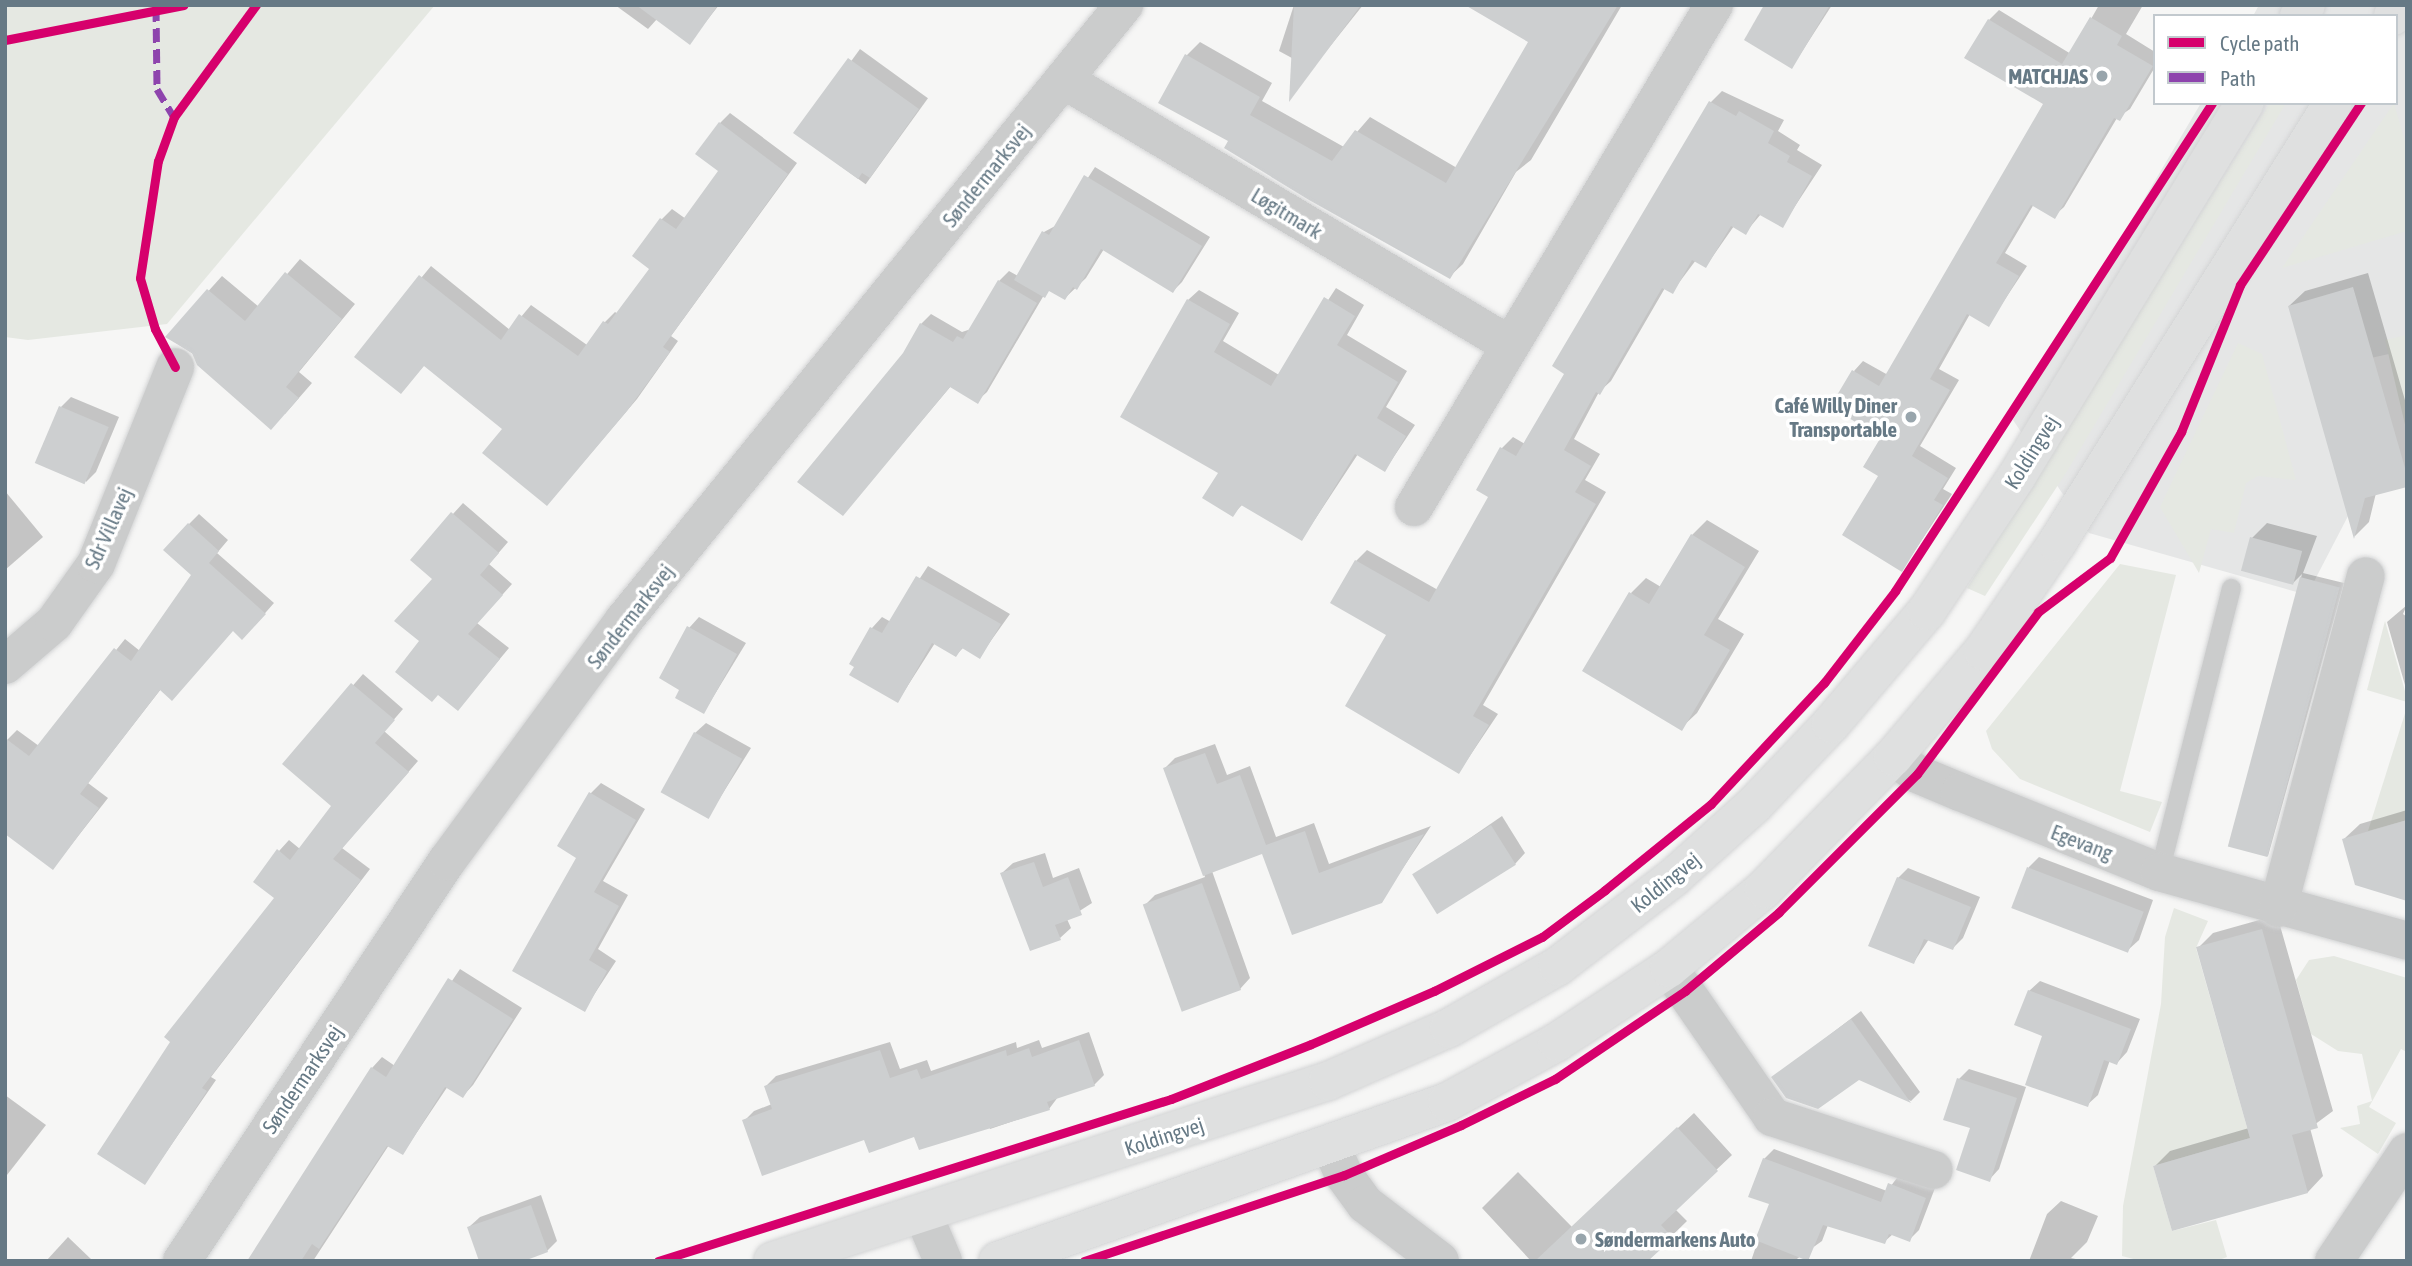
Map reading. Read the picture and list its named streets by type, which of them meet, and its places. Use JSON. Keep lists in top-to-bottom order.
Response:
{
  "streets": {
    "main road": ["Koldingvej"],
    "street": [
      "Søndermarksvej",
      "Løgitmark",
      "Sdr Villavej",
      "Egevang"
    ]
  },
  "crossings": [
    ["Søndermarksvej", "Løgitmark"]
  ],
  "places": ["MATCHJAS", "Café Willy Diner Transportable", "Søndermarkens Auto"],
  "legend": ["Cycle path", "Path"]
}
